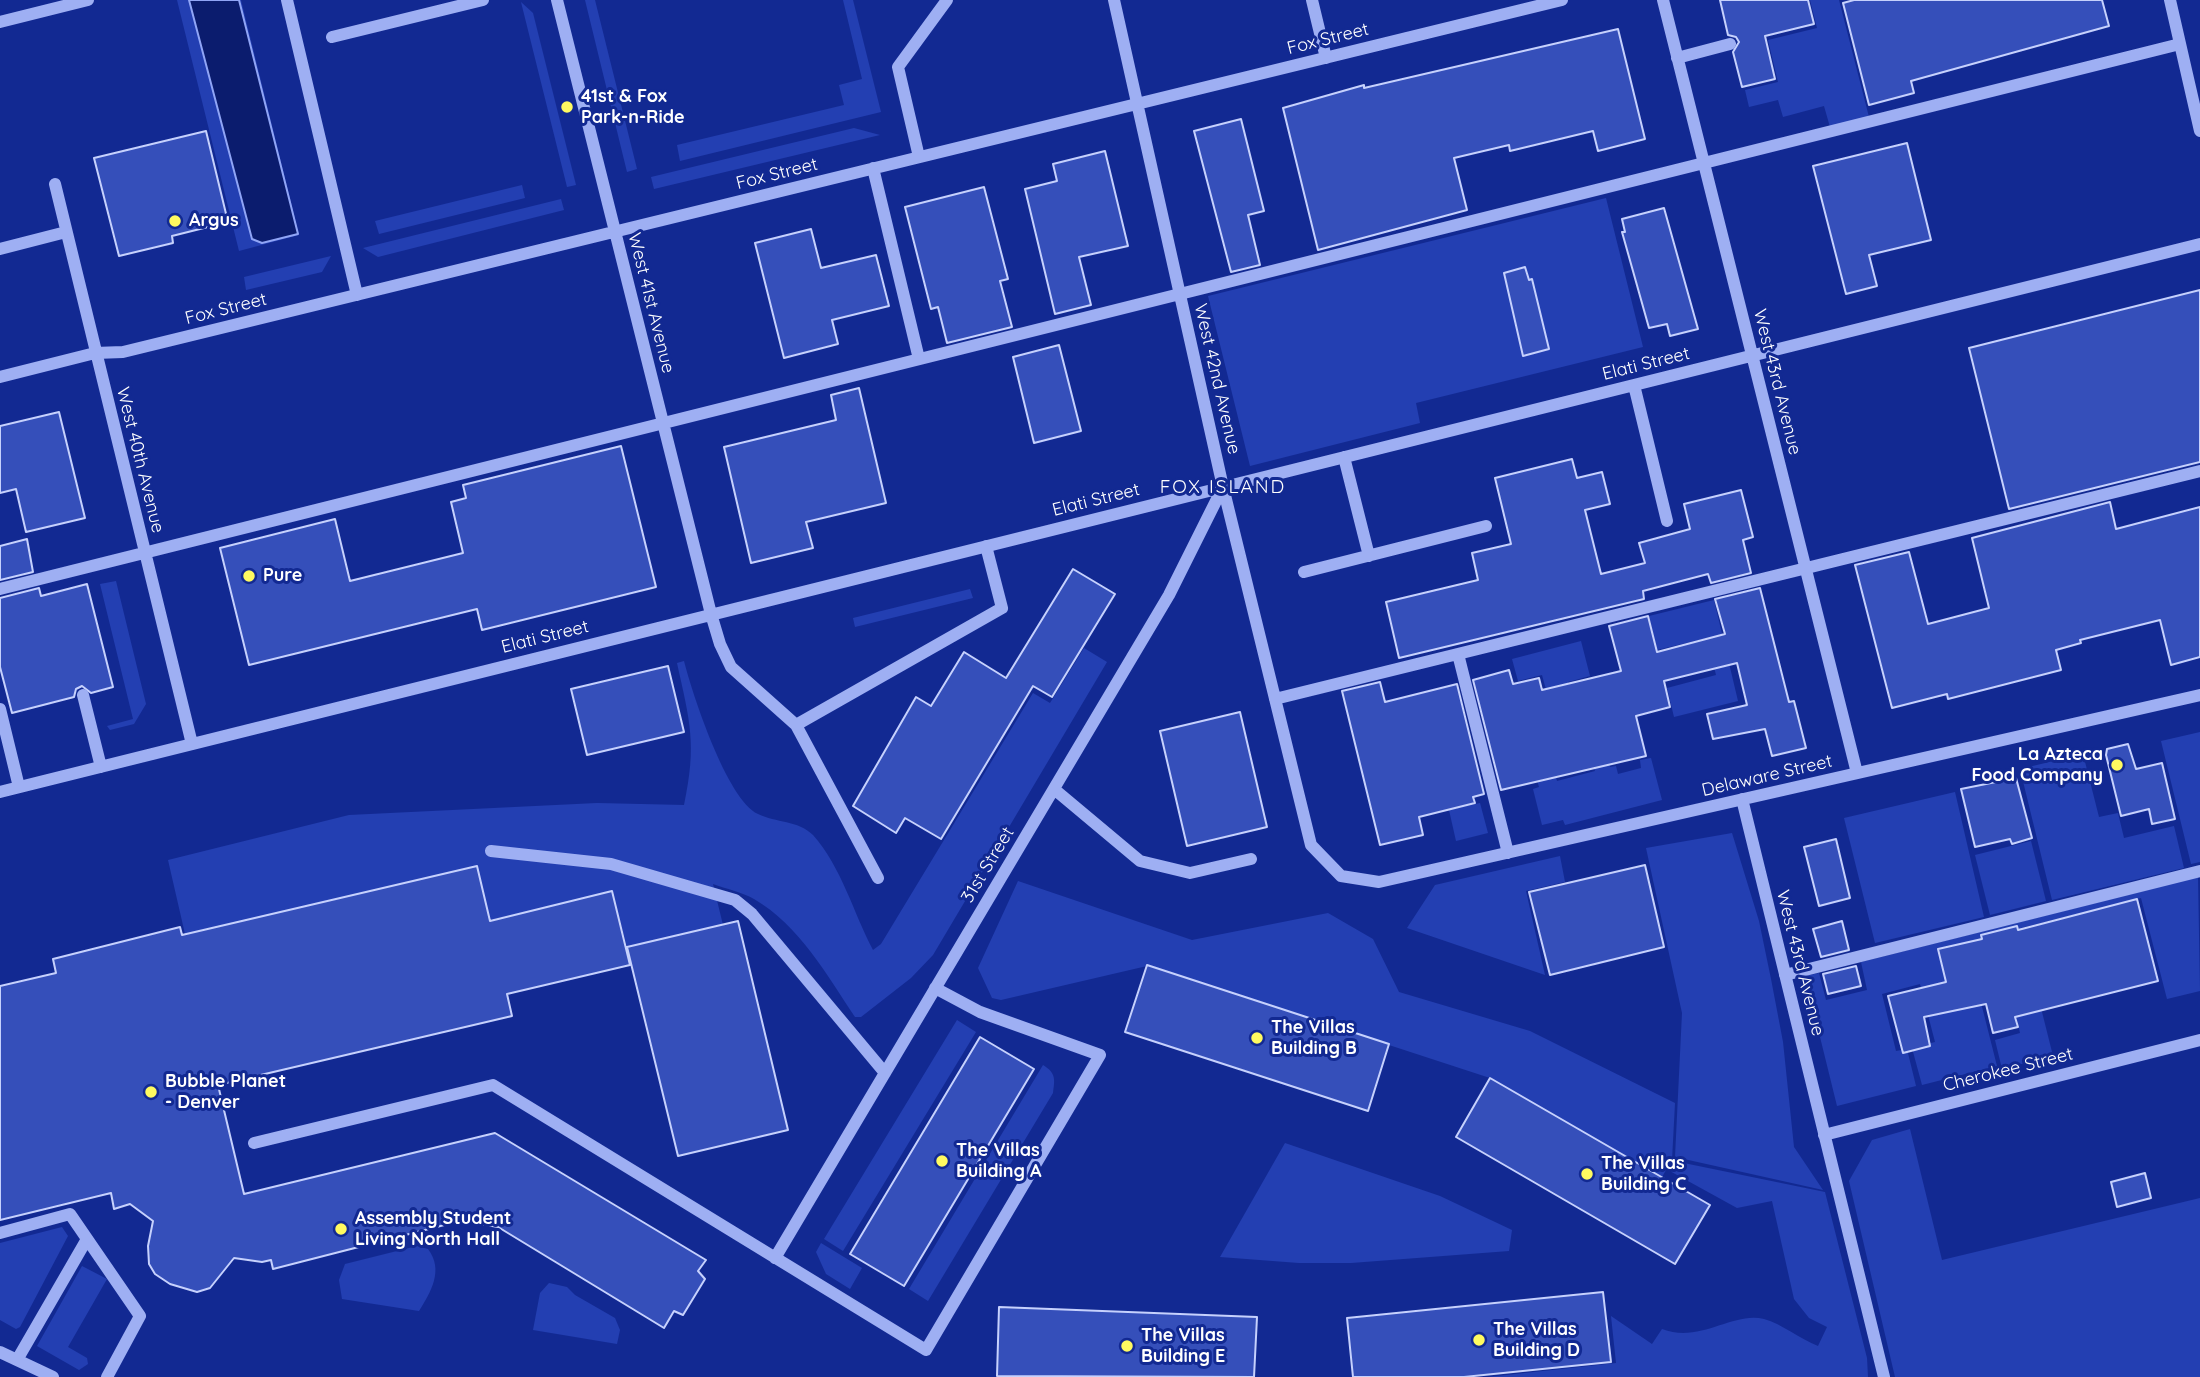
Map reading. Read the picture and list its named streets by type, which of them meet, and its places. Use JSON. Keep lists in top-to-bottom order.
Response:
{
  "streets": {
    "street": [
      "Fox Street",
      "West 41st Avenue",
      "Elati Street",
      "West 42nd Avenue",
      "West 43rd Avenue",
      "West 40th Avenue",
      "Delaware Street",
      "31st Street",
      "Cherokee Street"
    ]
  },
  "crossings": [
    ["Fox Street", "West 41st Avenue"],
    ["Fox Street", "West 42nd Avenue"],
    ["Fox Street", "West 40th Avenue"],
    ["West 41st Avenue", "Elati Street"],
    ["Elati Street", "West 42nd Avenue"],
    ["Elati Street", "West 43rd Avenue"],
    ["Elati Street", "West 40th Avenue"],
    ["Elati Street", "31st Street"],
    ["West 42nd Avenue", "Delaware Street"],
    ["West 42nd Avenue", "31st Street"],
    ["West 43rd Avenue", "Delaware Street"],
    ["West 43rd Avenue", "Cherokee Street"]
  ],
  "districts": ["FOX ISLAND"],
  "places": [
    "41st & Fox Park-n-Ride",
    "Argus",
    "Pure",
    "La Azteca Food Company",
    "The Villas Building B",
    "Bubble Planet - Denver",
    "The Villas Building A",
    "The Villas Building C",
    "Assembly Student Living North Hall",
    "The Villas Building D",
    "The Villas Building E"
  ]
}
